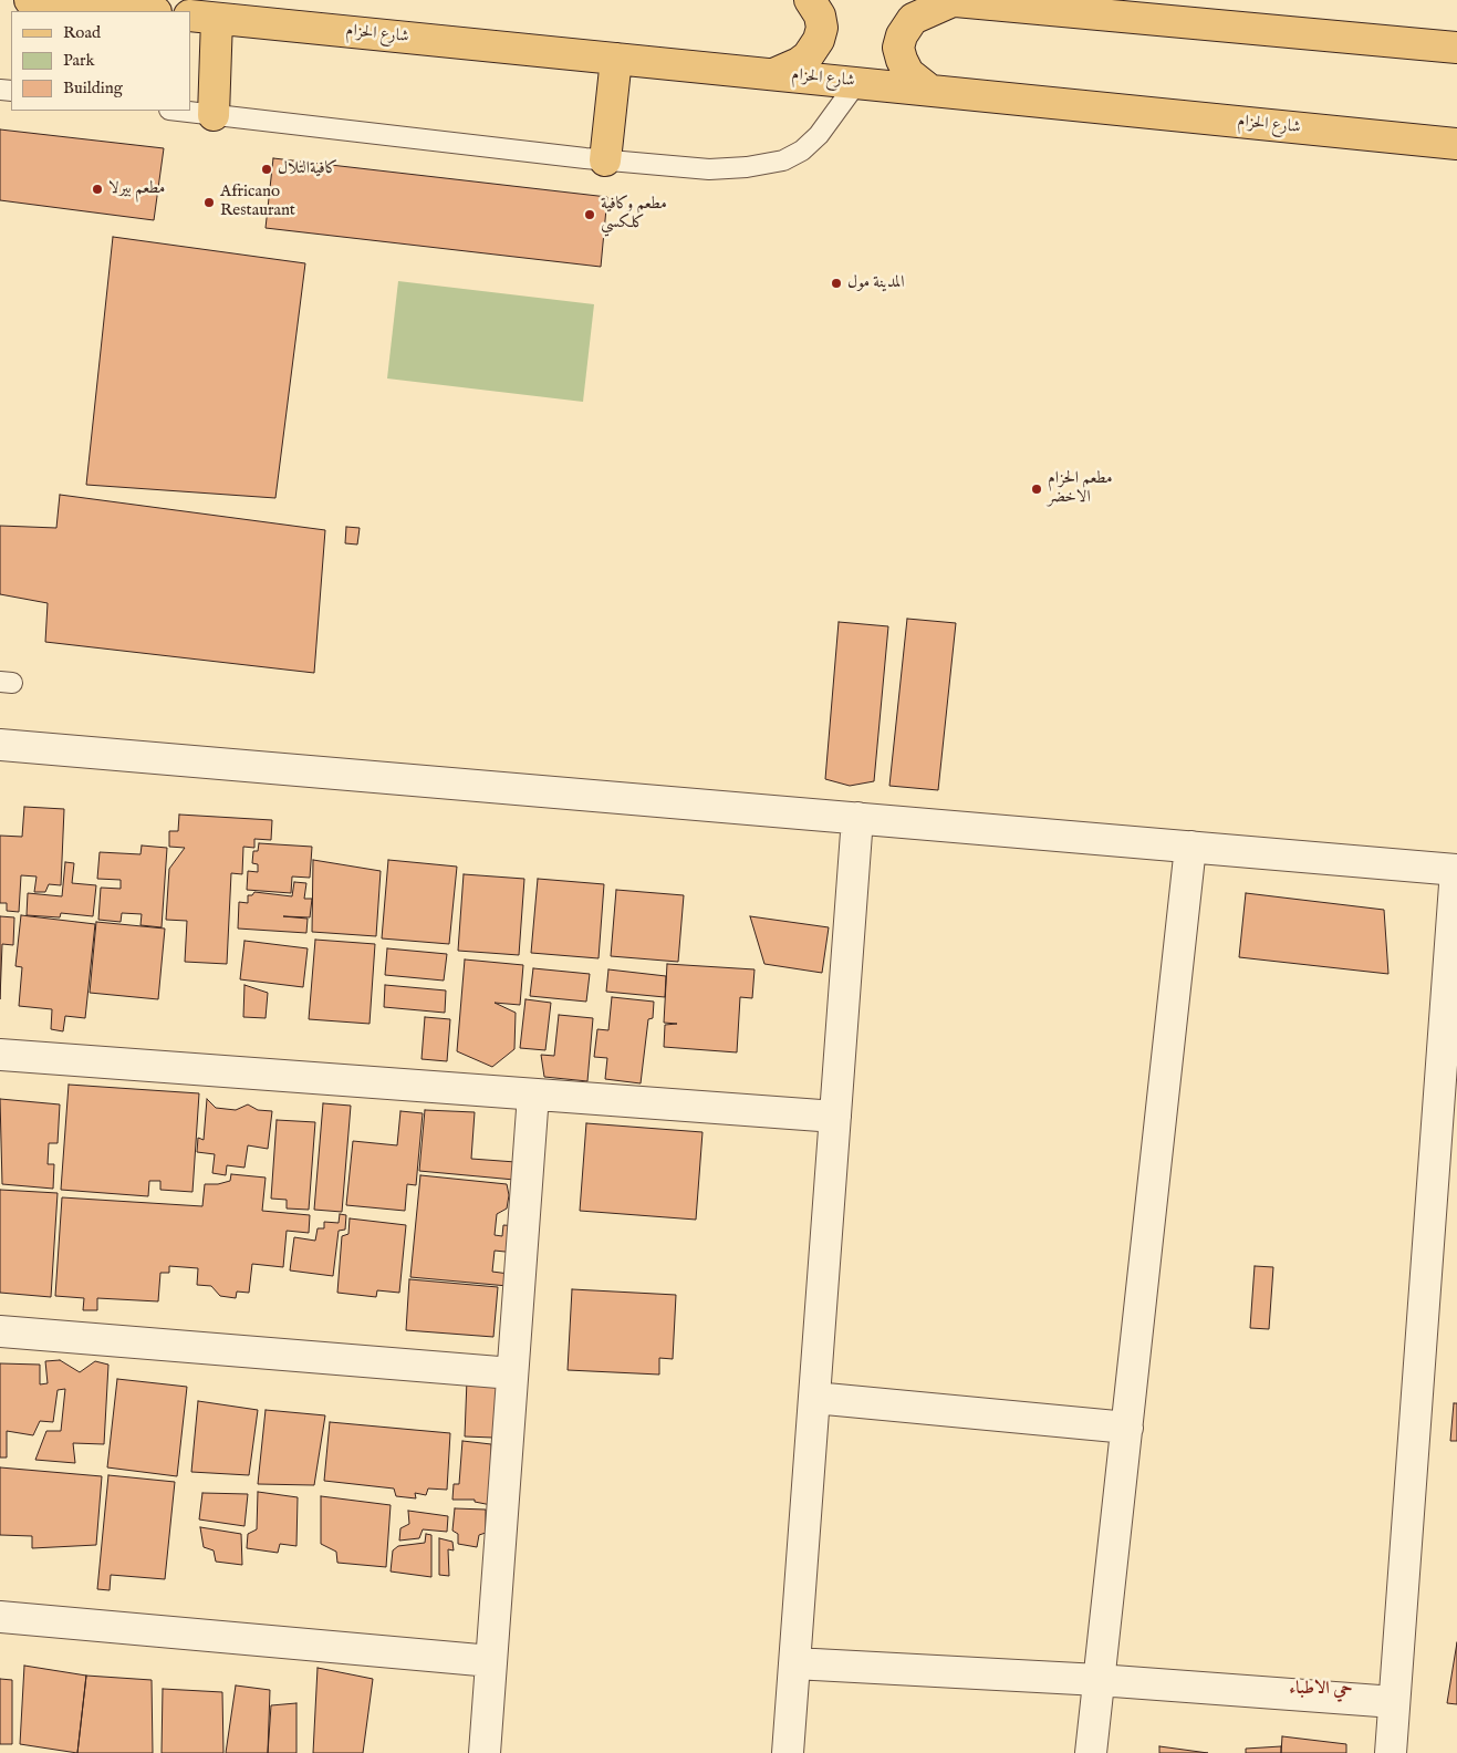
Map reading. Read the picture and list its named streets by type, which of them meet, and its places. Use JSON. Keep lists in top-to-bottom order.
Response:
{
  "streets": {
    "main road": ["شارع الحزام"]
  },
  "districts": ["حي الاطباء"],
  "places": [
    "كافيةالتلال",
    "مطعم بيرلا",
    "Africano Restaurant",
    "مطعم وكافية كلكسي",
    "المدينة مول",
    "مطعم الحزام الاخضر"
  ],
  "legend": ["Road", "Park", "Building"]
}
